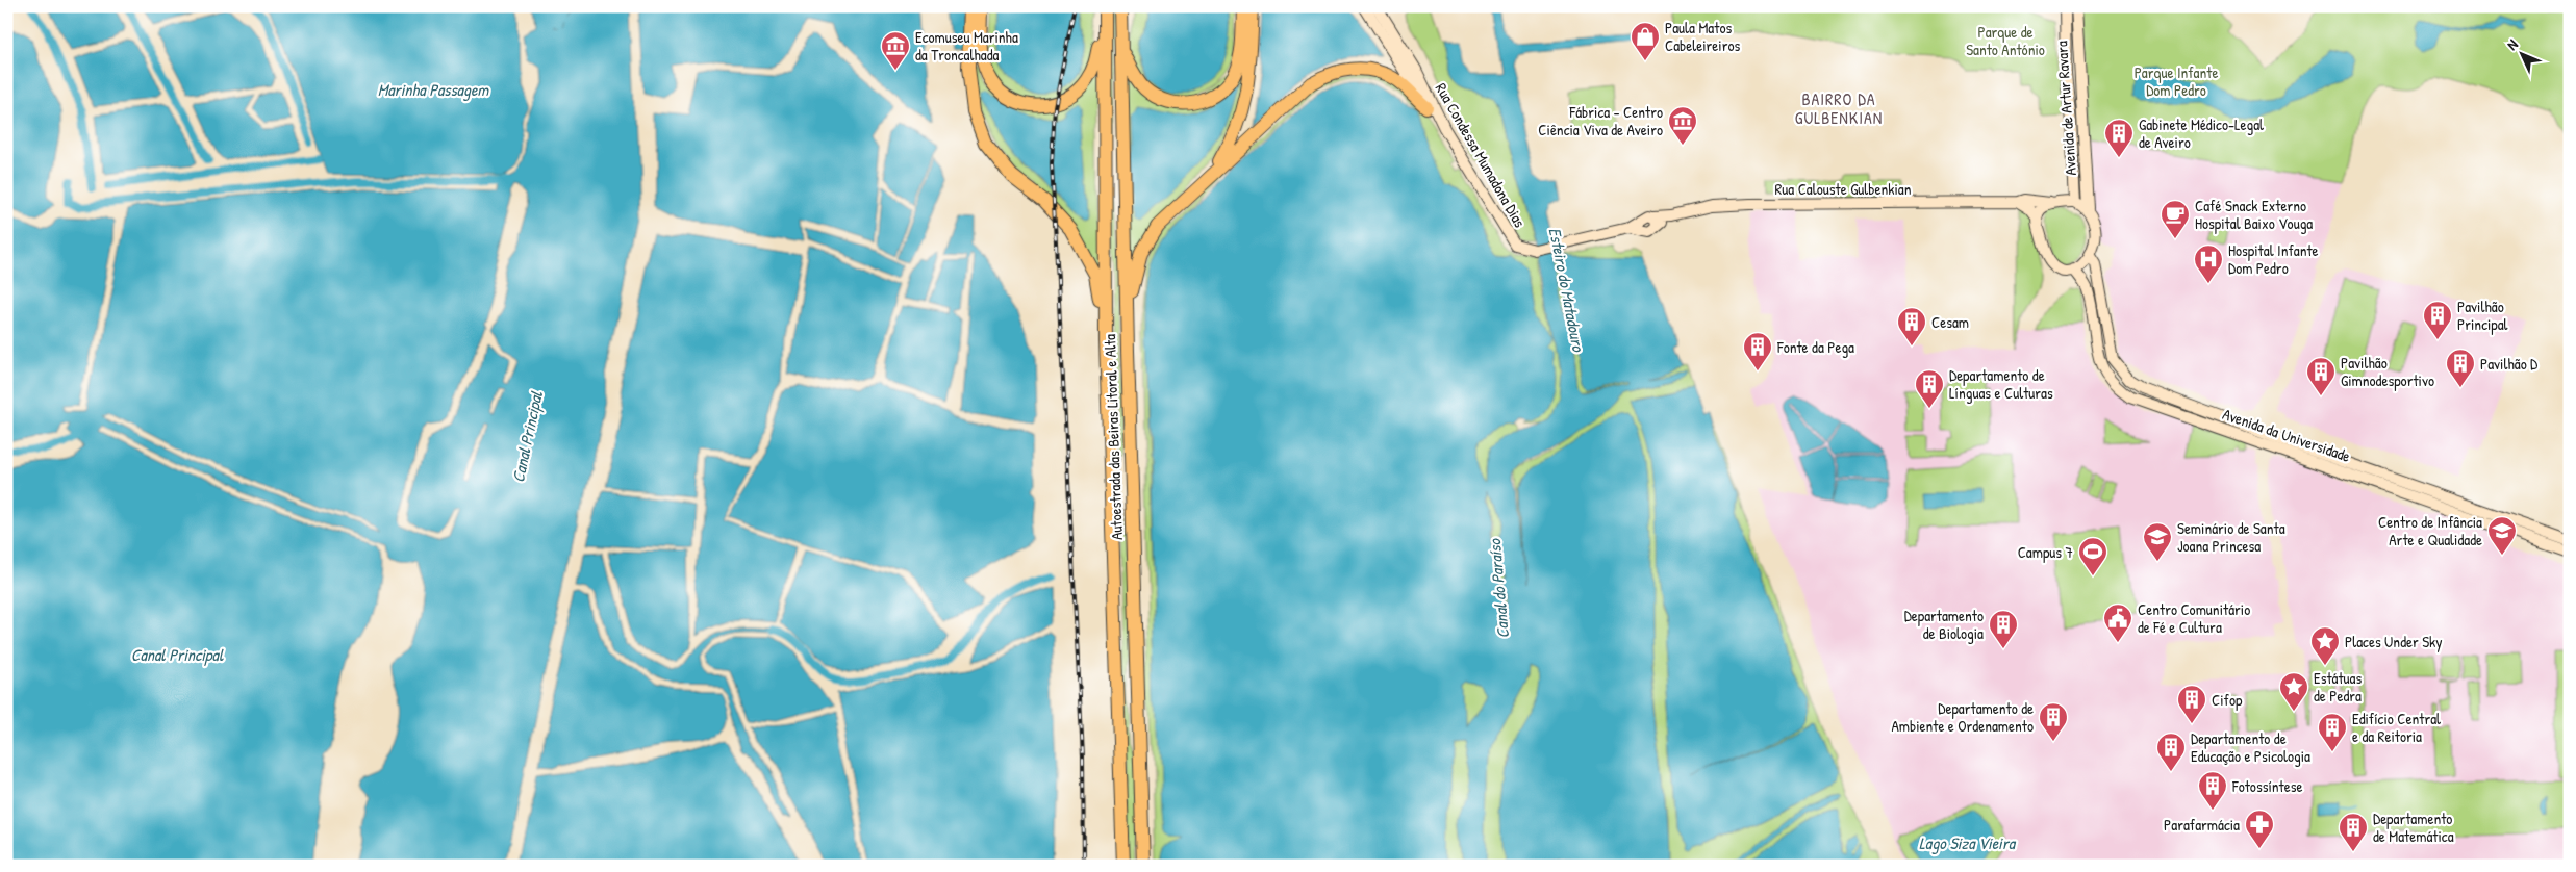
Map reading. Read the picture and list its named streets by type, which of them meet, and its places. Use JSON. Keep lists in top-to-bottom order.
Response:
{
  "streets": {
    "highway": ["Autoestrada das Beiras Litoral e Alta"],
    "main road": [
      "Avenida de Artur Ravara",
      "Rua Condessa Mumadona Dias",
      "Rua Calouste Gulbenkian",
      "Avenida da Universidade"
    ]
  },
  "crossings": [
    ["Avenida de Artur Ravara", "Rua Calouste Gulbenkian"],
    ["Avenida de Artur Ravara", "Avenida da Universidade"],
    ["Rua Calouste Gulbenkian", "Avenida da Universidade"]
  ],
  "districts": ["BAIRRO DA GULBENKIAN"],
  "water": [
    "Marinha Passagem",
    "Esteiro do Matadouro",
    "Canal Principal",
    "Canal do Paraíso",
    "Lago Siza Vieira"
  ],
  "parks": ["Parque de Santo António", "Parque Infante Dom Pedro"],
  "places": {
    "shop": ["Paula Matos Cabeleireiros"],
    "museum": ["Ecomuseu Marinha da Troncalhada", "Fábrica - Centro Ciência Viva de Aveiro"],
    "building": [
      "Gabinete Médico-Legal de Aveiro",
      "Pavilhão Principal",
      "Cesam",
      "Fonte da Pega",
      "Pavilhão D",
      "Pavilhão Gimnodesportivo",
      "Departamento de Línguas e Culturas",
      "Departamento de Biologia",
      "Cifop",
      "Departamento de Ambiente e Ordenamento",
      "Edifício Central e da Reitoria",
      "Departamento de Educação e Psicologia",
      "Fotossíntese",
      "Departamento de Matemática"
    ],
    "cafe": ["Café Snack Externo Hospital Baixo Vouga"],
    "hospital": ["Hospital Infante Dom Pedro"],
    "school or university": ["Centro de Infância Arte e Qualidade", "Seminário de Santa Joana Princesa"],
    "sports": ["Campus 7"],
    "public building": ["Centro Comunitário de Fé e Cultura"],
    "place": ["Places Under Sky", "Estátuas de Pedra"],
    "pharmacy": ["Parafarmácia"]
  },
  "north": "top left"
}
